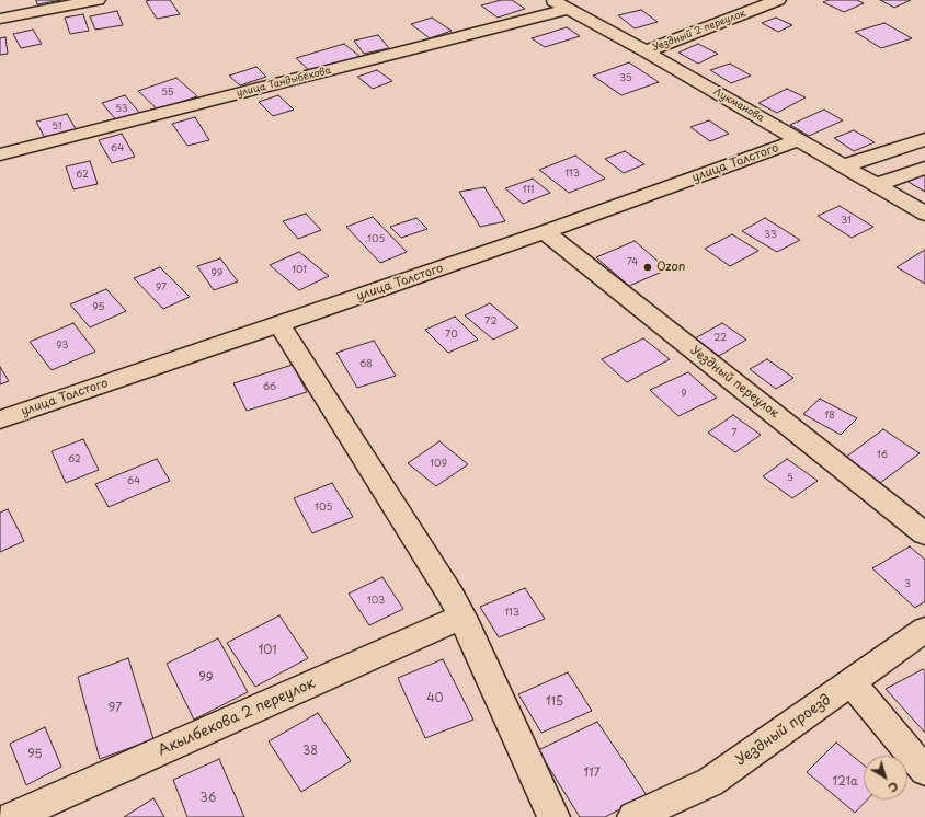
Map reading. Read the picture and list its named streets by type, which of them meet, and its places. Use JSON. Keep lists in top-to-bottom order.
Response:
{
  "streets": {
    "street": [
      "Уездный 2 переулок",
      "улица Тандыбекова",
      "Лукманова",
      "улица Толстого",
      "Уездный переулок",
      "Акылбекова 2 переулок",
      "Уездный проезд"
    ]
  },
  "crossings": [
    ["Уездный 2 переулок", "Лукманова"],
    ["улица Тандыбекова", "Лукманова"],
    ["Лукманова", "улица Толстого"],
    ["улица Толстого", "Уездный переулок"]
  ],
  "places": ["Ozon"],
  "house_numbers": [
    "35",
    "55",
    "53",
    "51",
    "64",
    "113",
    "62",
    "111",
    "31",
    "33",
    "105",
    "74",
    "101",
    "99",
    "97",
    "95",
    "72",
    "70",
    "22",
    "93",
    "68",
    "66",
    "9",
    "18",
    "7",
    "16",
    "62",
    "109",
    "5",
    "64",
    "105",
    "3",
    "103",
    "113",
    "101",
    "99",
    "40",
    "115",
    "97",
    "38",
    "95",
    "117",
    "121а",
    "36"
  ],
  "north": "bottom right"
}
